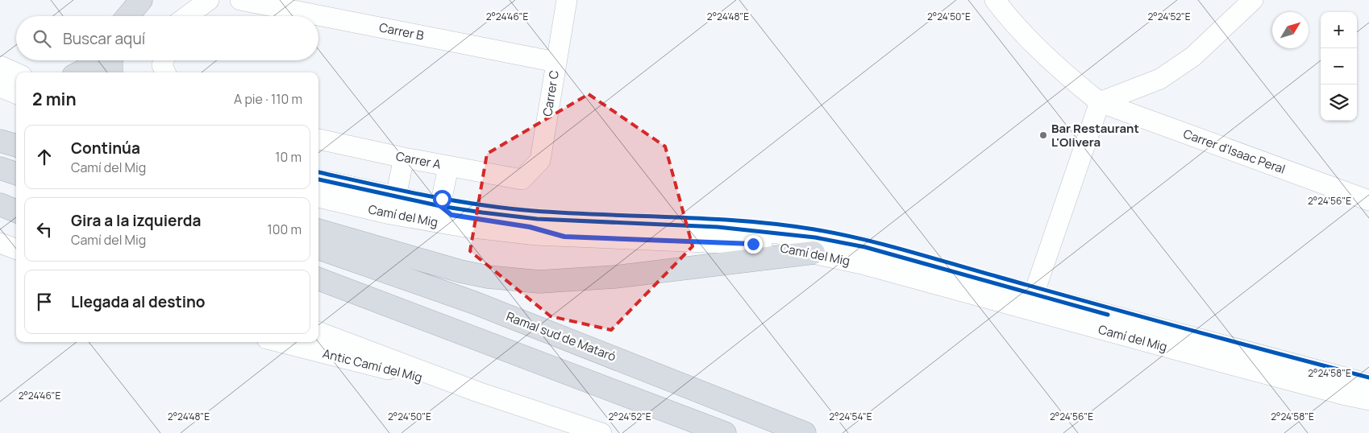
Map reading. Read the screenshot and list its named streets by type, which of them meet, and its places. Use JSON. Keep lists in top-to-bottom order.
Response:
{
  "streets": {
    "highway": ["Ramal sud de Mataró"],
    "street": [
      "Carrer B",
      "Carrer C",
      "Carrer d'Isaac Peral",
      "Carrer A",
      "Camí del Mig",
      "Antic Camí del Mig"
    ]
  },
  "crossings": [
    ["Carrer B", "Carrer C"],
    ["Carrer C", "Carrer A"]
  ],
  "places": ["Bar Restaurant L'Olivera"],
  "north": "top right",
  "page": {
    "map_buttons": ["+", "−"],
    "search": "Buscar aquí",
    "heading": ["2 min", "A pie · 110 m"],
    "list": [
      ["Continúa", "Camí del Mig", "10 m"],
      ["Gira a la izquierda", "Camí del Mig", "100 m"],
      "Llegada al destino"
    ]
  },
  "coordinates": [
    "2°24'46\"E",
    "2°24'48\"E",
    "2°24'50\"E",
    "2°24'52\"E",
    "2°24'56\"E",
    "2°24'58\"E",
    "2°24'54\"E"
  ]
}
